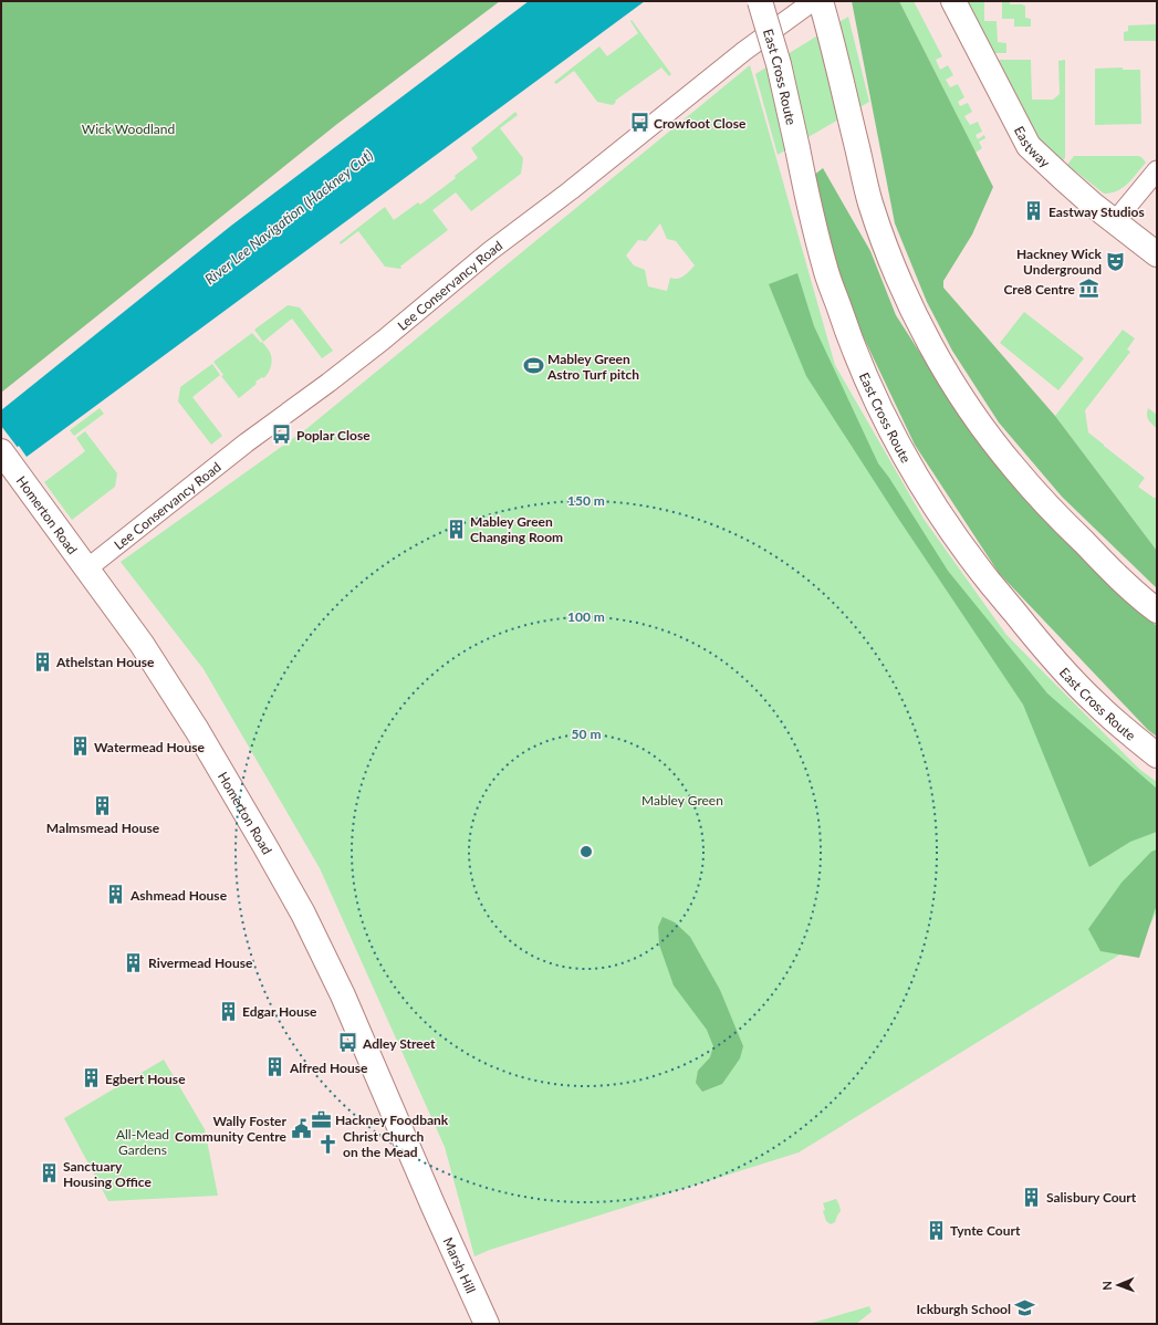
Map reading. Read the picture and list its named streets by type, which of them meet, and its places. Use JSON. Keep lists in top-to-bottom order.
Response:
{
  "streets": {
    "main road": [
      "East Cross Route",
      "Eastway",
      "Homerton Road",
      "Marsh Hill"
    ],
    "street": ["Lee Conservancy Road"]
  },
  "crossings": [
    ["Lee Conservancy Road", "Homerton Road"],
    ["Homerton Road", "Marsh Hill"]
  ],
  "water": ["River Lee Navigation (Hackney Cut)"],
  "parks": ["Wick Woodland", "Mabley Green", "All-Mead Gardens"],
  "places": {
    "bus stop": ["Crowfoot Close", "Poplar Close", "Adley Street"],
    "building": [
      "Eastway Studios",
      "Mabley Green Changing Room",
      "Athelstan House",
      "Watermead House",
      "Malmsmead House",
      "Ashmead House",
      "Rivermead House",
      "Edgar House",
      "Alfred House",
      "Egbert House",
      "Sanctuary Housing Office",
      "Salisbury Court",
      "Tynte Court"
    ],
    "theatre": ["Hackney Wick Underground"],
    "museum": ["Cre8 Centre"],
    "sports": ["Mabley Green Astro Turf pitch"],
    "office": ["Hackney Foodbank"],
    "public building": ["Wally Foster Community Centre"],
    "church": ["Christ Church on the Mead"],
    "school or university": ["Ickburgh School"]
  },
  "north": "left",
  "rings": ["150 m", "100 m", "50 m"]
}
